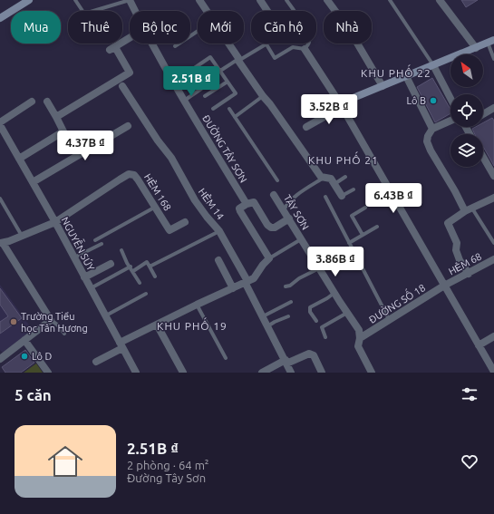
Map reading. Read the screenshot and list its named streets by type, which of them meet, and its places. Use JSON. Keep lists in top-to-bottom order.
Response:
{
  "streets": {
    "street": [
      "ĐƯỜNG TÂY SƠN",
      "HẺM 168",
      "HẺM 14",
      "TÂY SƠN",
      "NGUYỄN SÚY",
      "HẺM 68",
      "ĐƯỜNG SỐ 18"
    ]
  },
  "crossings": [
    ["ĐƯỜNG TÂY SƠN", "TÂY SƠN"],
    ["HẺM 168", "NGUYỄN SÚY"],
    ["TÂY SƠN", "ĐƯỜNG SỐ 18"],
    ["HẺM 68", "ĐƯỜNG SỐ 18"]
  ],
  "districts": ["KHU PHỐ 22", "KHU PHỐ 21", "KHU PHỐ 19"],
  "places": ["Lô B", "Trường Tiểu học Tân Hương", "Lô D"],
  "north": "top left",
  "page": {
    "chip": [
      "Mua",
      "Thuê",
      "Bộ lọc",
      "Mới",
      "Căn hộ",
      "Nhà"
    ],
    "price": [
      "2.51B ₫",
      "3.52B ₫",
      "4.37B ₫",
      "6.43B ₫",
      "3.86B ₫"
    ],
    "heading": "5 căn",
    "list": [
      {
        "name": "2.51B ₫",
        "note": "2 phòng · 64 m² · Đường Tây Sơn"
      }
    ]
  }
}
